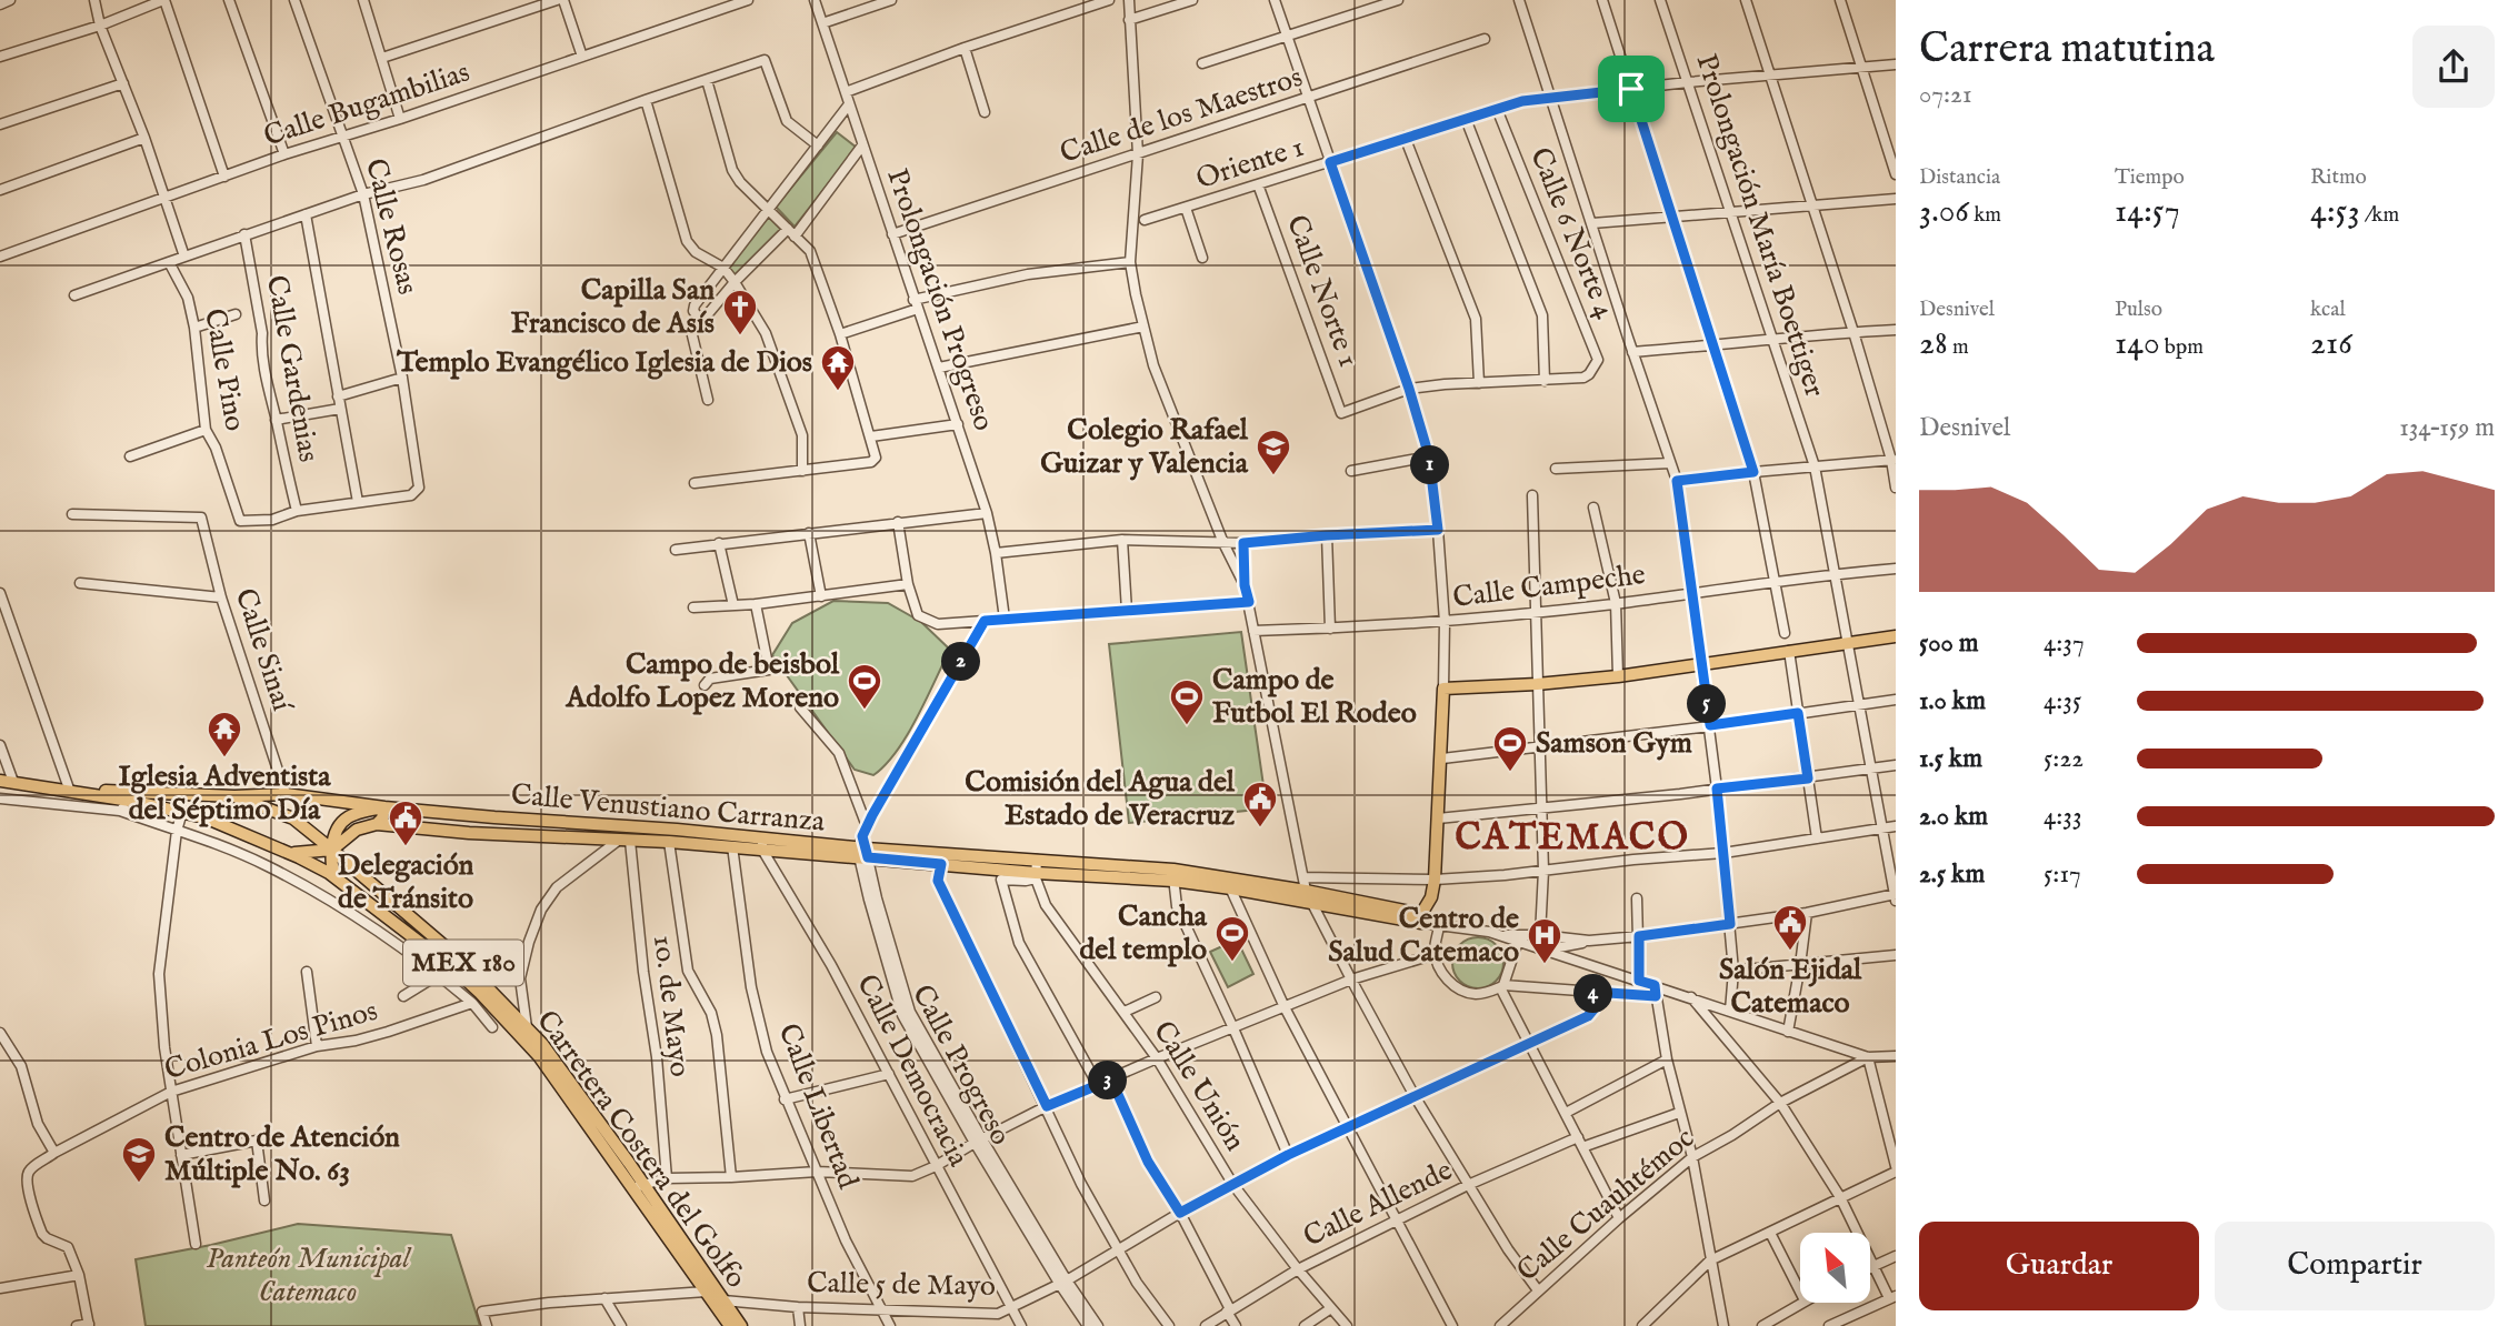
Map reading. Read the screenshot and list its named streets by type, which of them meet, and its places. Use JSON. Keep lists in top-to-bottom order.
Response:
{
  "streets": {
    "main road": ["Calle Venustiano Carranza", "MEX 180", "Carretera Costera del Golfo"],
    "street": [
      "Calle Bugambilias",
      "Calle de los Maestros",
      "Oriente 1",
      "Prolongación María Boettiger",
      "Calle Rosas",
      "Calle 6 Norte 4",
      "Calle Norte 1",
      "Prolongación Progreso",
      "Calle Gardenias",
      "Calle Pino",
      "Calle Campeche",
      "Calle Sinaí",
      "1o. de Mayo",
      "Colonia Los Pinos",
      "Calle Progreso",
      "Calle Democracia",
      "Calle Unión",
      "Calle Libertad",
      "Calle Allende",
      "Calle Cuauhtémoc",
      "Calle 5 de Mayo"
    ]
  },
  "crossings": [
    ["Calle Bugambilias", "Calle Rosas"],
    ["Calle de los Maestros", "Prolongación Progreso"],
    ["Oriente 1", "Prolongación María Boettiger"],
    ["Oriente 1", "Calle 6 Norte 4"],
    ["Oriente 1", "Calle Norte 1"],
    ["Prolongación María Boettiger", "Calle Campeche"],
    ["Calle Gardenias", "Calle Pino"],
    ["Calle Sinaí", "Calle Venustiano Carranza"],
    ["Calle Venustiano Carranza", "1o. de Mayo"],
    ["Calle Venustiano Carranza", "Calle Progreso"],
    ["Calle Venustiano Carranza", "Calle Democracia"],
    ["Calle Venustiano Carranza", "Calle Unión"],
    ["Calle Venustiano Carranza", "Calle Libertad"],
    ["Calle Venustiano Carranza", "Carretera Costera del Golfo"],
    ["Calle Progreso", "Calle 5 de Mayo"],
    ["Calle Democracia", "Calle 5 de Mayo"],
    ["Calle Unión", "Calle Allende"],
    ["Calle Unión", "Calle 5 de Mayo"],
    ["Calle Libertad", "Calle 5 de Mayo"],
    ["Carretera Costera del Golfo", "Calle 5 de Mayo"]
  ],
  "districts": ["CATEMACO"],
  "parks": ["Panteón Municipal Catemaco"],
  "places": {
    "church": ["Capilla San Francisco de Asís"],
    "temple": ["Templo Evangélico Iglesia de Dios", "Iglesia Adventista del Séptimo Día"],
    "school or university": ["Colegio Rafael Guizar y Valencia", "Centro de Atención Múltiple No. 63"],
    "sports": [
      "Campo de beisbol Adolfo Lopez Moreno",
      "Campo de Futbol El Rodeo",
      "Samson Gym",
      "Cancha del templo"
    ],
    "public building": ["Comisión del Agua del Estado de Veracruz", "Delegación de Tránsito", "Salón Ejidal Catemaco"],
    "hospital": ["Centro de Salud Catemaco"]
  },
  "north": "top left",
  "page": {
    "heading": ["Carrera matutina", "07:21"],
    "stats": [
      ["Distancia", "3.06 km"],
      ["Tiempo", "14:57"],
      ["Ritmo", "4:53 /km"],
      ["Desnivel", "28 m"],
      ["Pulso", "140 bpm"],
      ["kcal", "216"]
    ],
    "chart": ["Desnivel", "134–159 m"],
    "pins": [
      "1",
      "2",
      "5",
      "4",
      "3"
    ],
    "list": [
      {
        "name": "500 m",
        "note": "4:37"
      },
      {
        "name": "1.0 km",
        "note": "4:35"
      },
      {
        "name": "1.5 km",
        "note": "5:22"
      },
      {
        "name": "2.0 km",
        "note": "4:33"
      },
      {
        "name": "2.5 km",
        "note": "5:17"
      }
    ],
    "buttons": ["Guardar", "Compartir"]
  }
}
